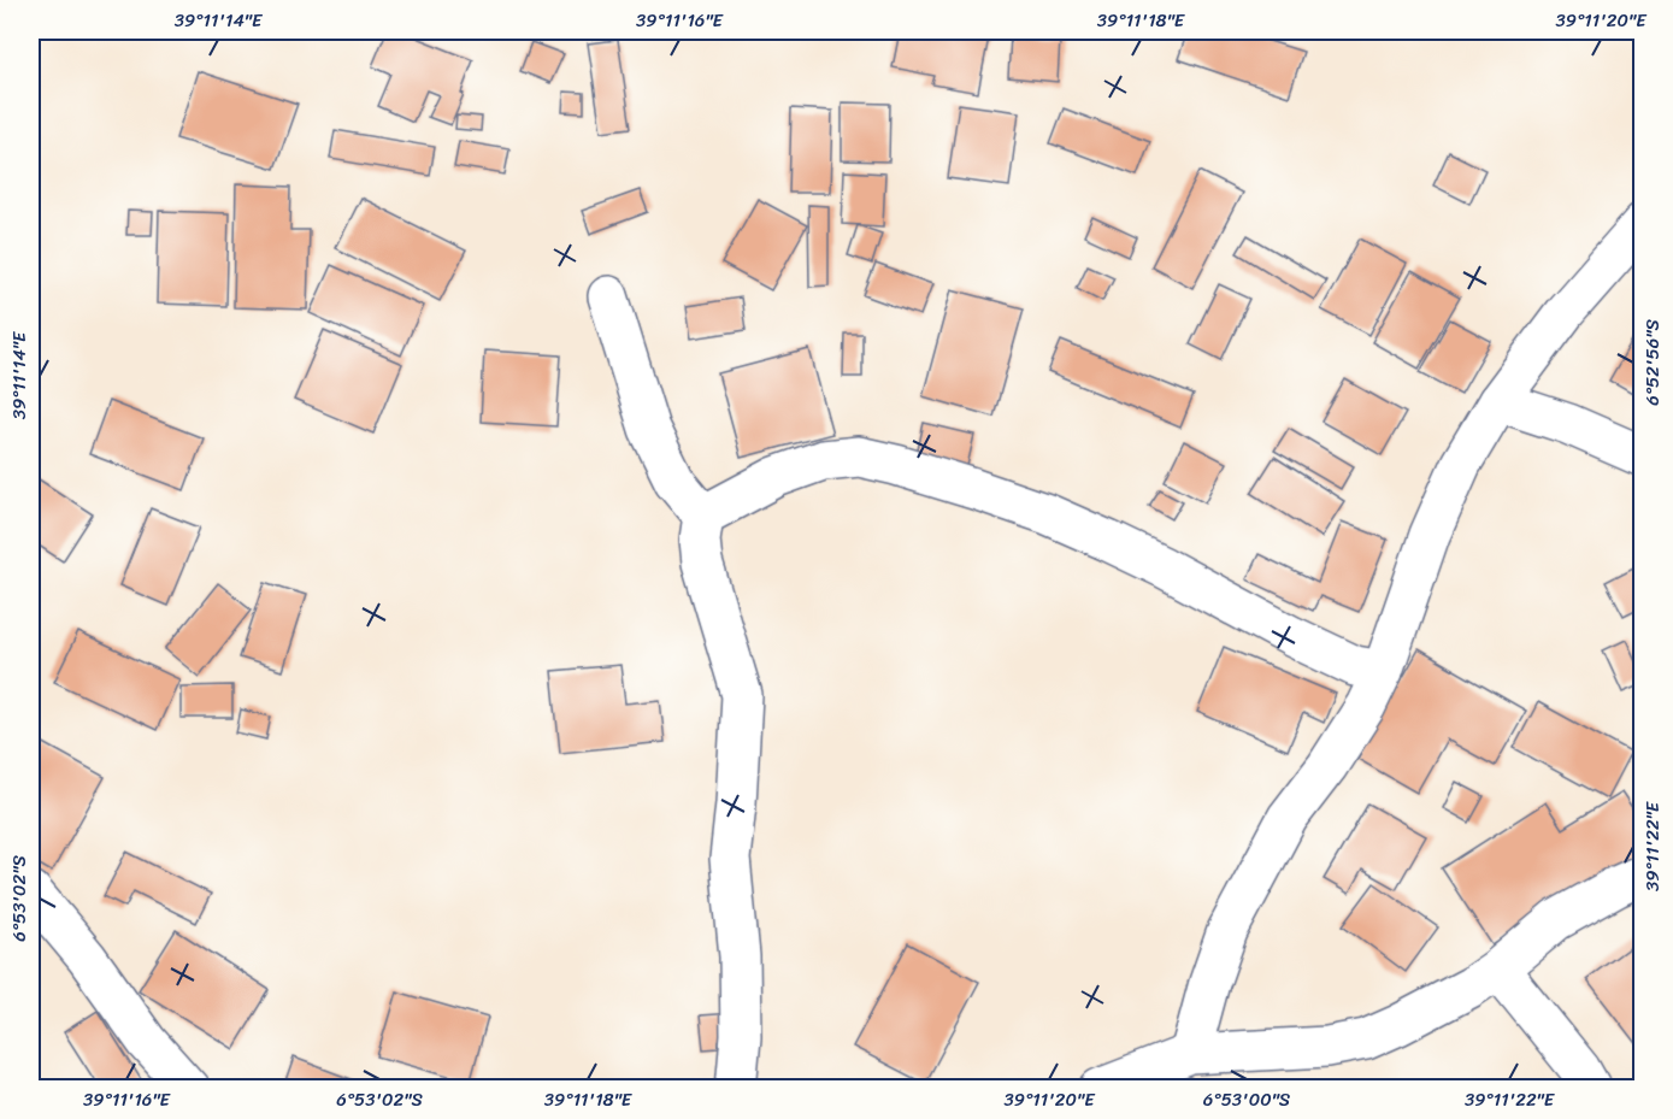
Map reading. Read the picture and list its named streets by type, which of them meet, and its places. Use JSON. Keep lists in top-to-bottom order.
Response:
{
  "coordinates": [
    "39°11'14\"E",
    "39°11'16\"E",
    "39°11'18\"E",
    "39°11'20\"E",
    "6°52'56\"S",
    "39°11'22\"E",
    "6°53'02\"S",
    "6°53'00\"S"
  ]
}
